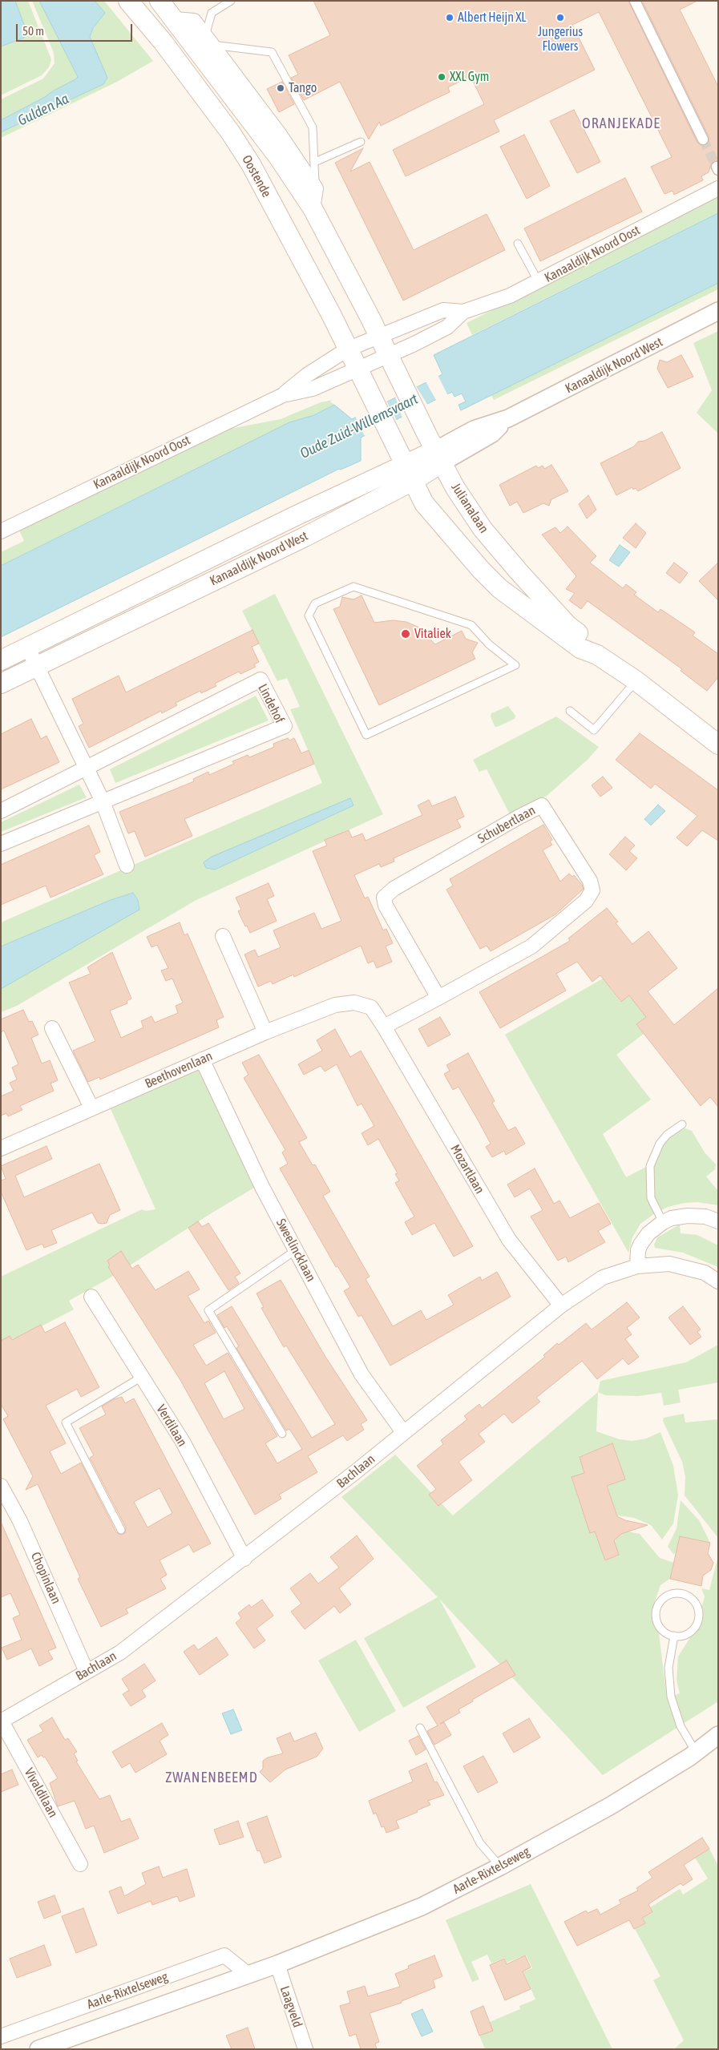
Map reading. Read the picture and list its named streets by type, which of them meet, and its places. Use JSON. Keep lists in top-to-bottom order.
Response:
{
  "streets": {
    "main road": ["Oostende", "Kanaaldijk Noord West", "Julianalaan"],
    "street": [
      "Kanaaldijk Noord Oost",
      "Lindehof",
      "Schubertlaan",
      "Beethovenlaan",
      "Mozartlaan",
      "Sweelincklaan",
      "Verdilaan",
      "Bachlaan",
      "Chopinlaan",
      "Vivaldilaan",
      "Aarle-Rixtelseweg",
      "Laagveld"
    ]
  },
  "crossings": [
    ["Oostende", "Kanaaldijk Noord Oost"],
    ["Oostende", "Julianalaan"],
    ["Kanaaldijk Noord Oost", "Julianalaan"],
    ["Kanaaldijk Noord West", "Julianalaan"],
    ["Schubertlaan", "Beethovenlaan"],
    ["Schubertlaan", "Mozartlaan"],
    ["Beethovenlaan", "Mozartlaan"],
    ["Beethovenlaan", "Sweelincklaan"],
    ["Mozartlaan", "Bachlaan"],
    ["Sweelincklaan", "Bachlaan"],
    ["Verdilaan", "Bachlaan"],
    ["Bachlaan", "Chopinlaan"],
    ["Bachlaan", "Vivaldilaan"],
    ["Aarle-Rixtelseweg", "Laagveld"]
  ],
  "districts": ["ORANJEKADE", "ZWANENBEEMD"],
  "water": ["Gulden Aa", "Oude Zuid-Willemsvaart"],
  "places": [
    "Albert Heijn XL",
    "Jungerius Flowers",
    "XXL Gym",
    "Tango",
    "Vitaliek"
  ],
  "scale_bar": "50 m"
}
